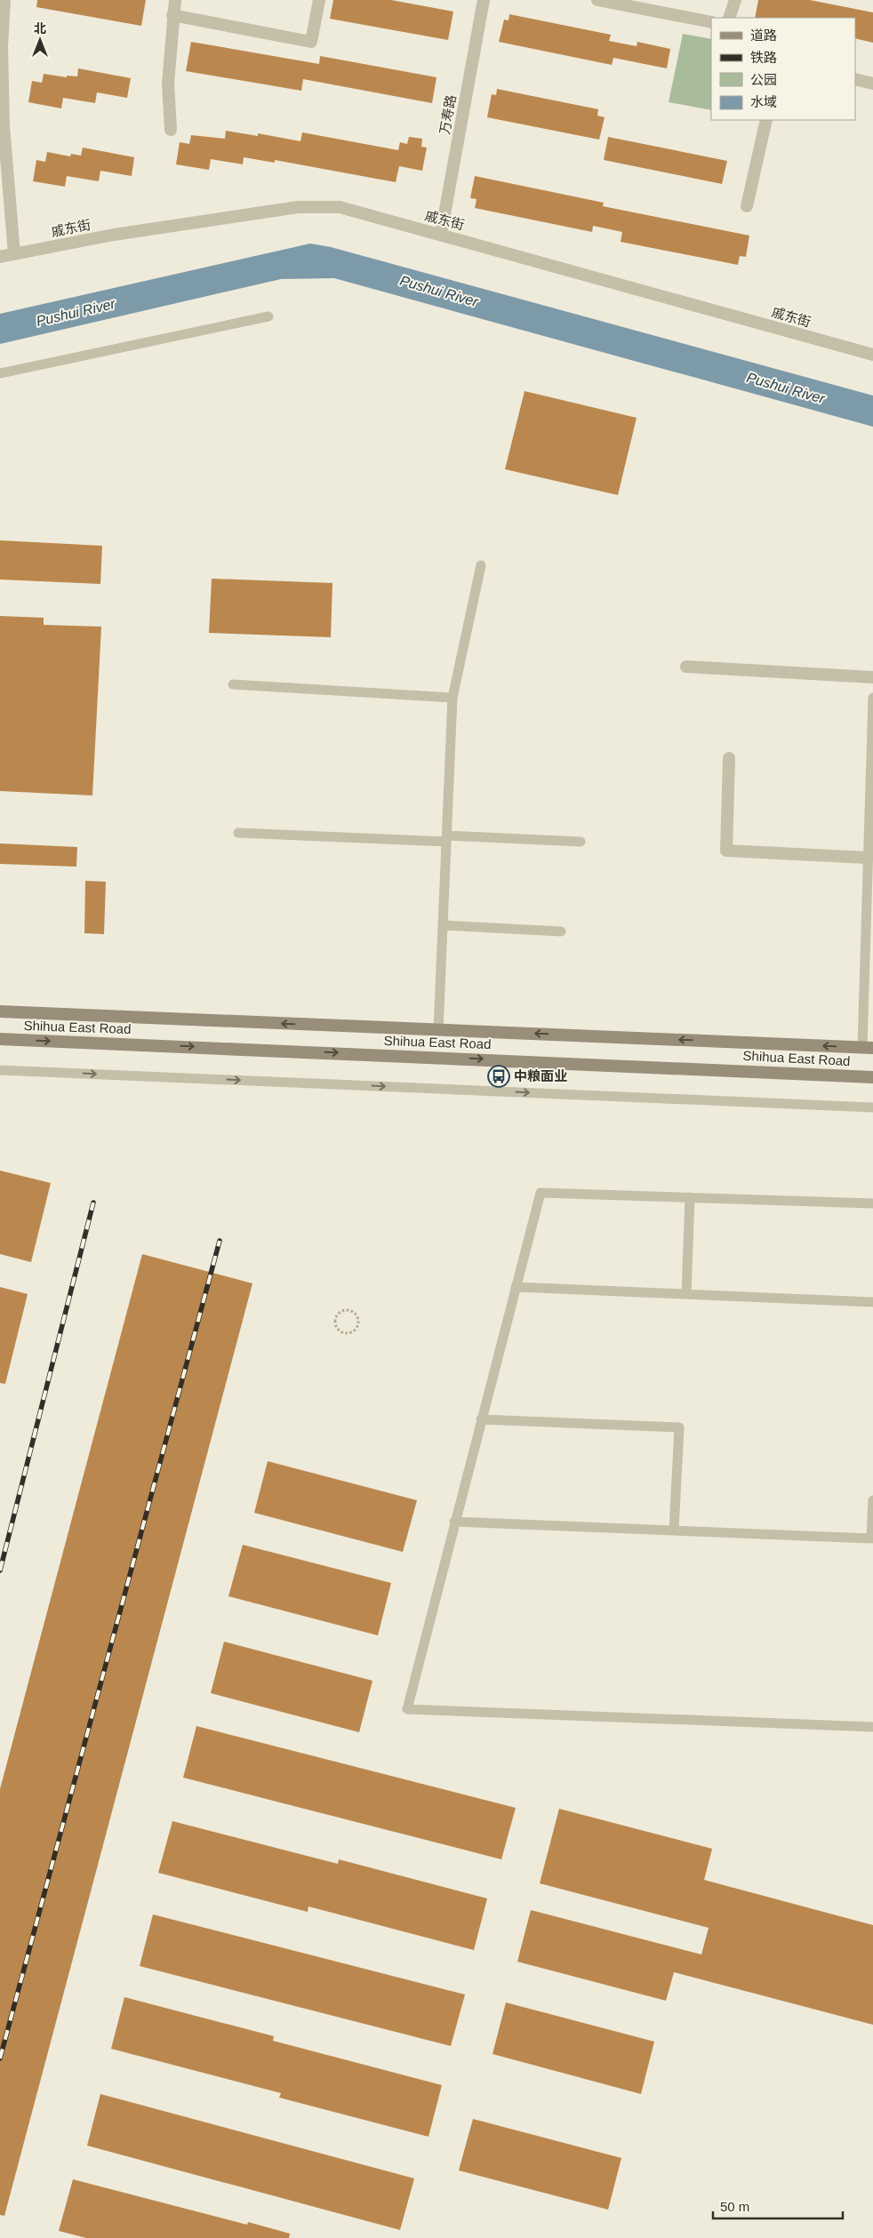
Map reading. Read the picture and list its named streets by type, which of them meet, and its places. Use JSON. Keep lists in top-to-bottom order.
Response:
{
  "streets": {
    "main road": ["Shihua East Road"],
    "street": ["万寿路", "戚东街"]
  },
  "crossings": [
    ["万寿路", "戚东街"]
  ],
  "water": ["Pushui River"],
  "places": {
    "bus stop": ["中粮面业"]
  },
  "legend": [
    "道路",
    "铁路",
    "公园",
    "水域"
  ],
  "scale_bar": "50 m",
  "north": "top"
}
